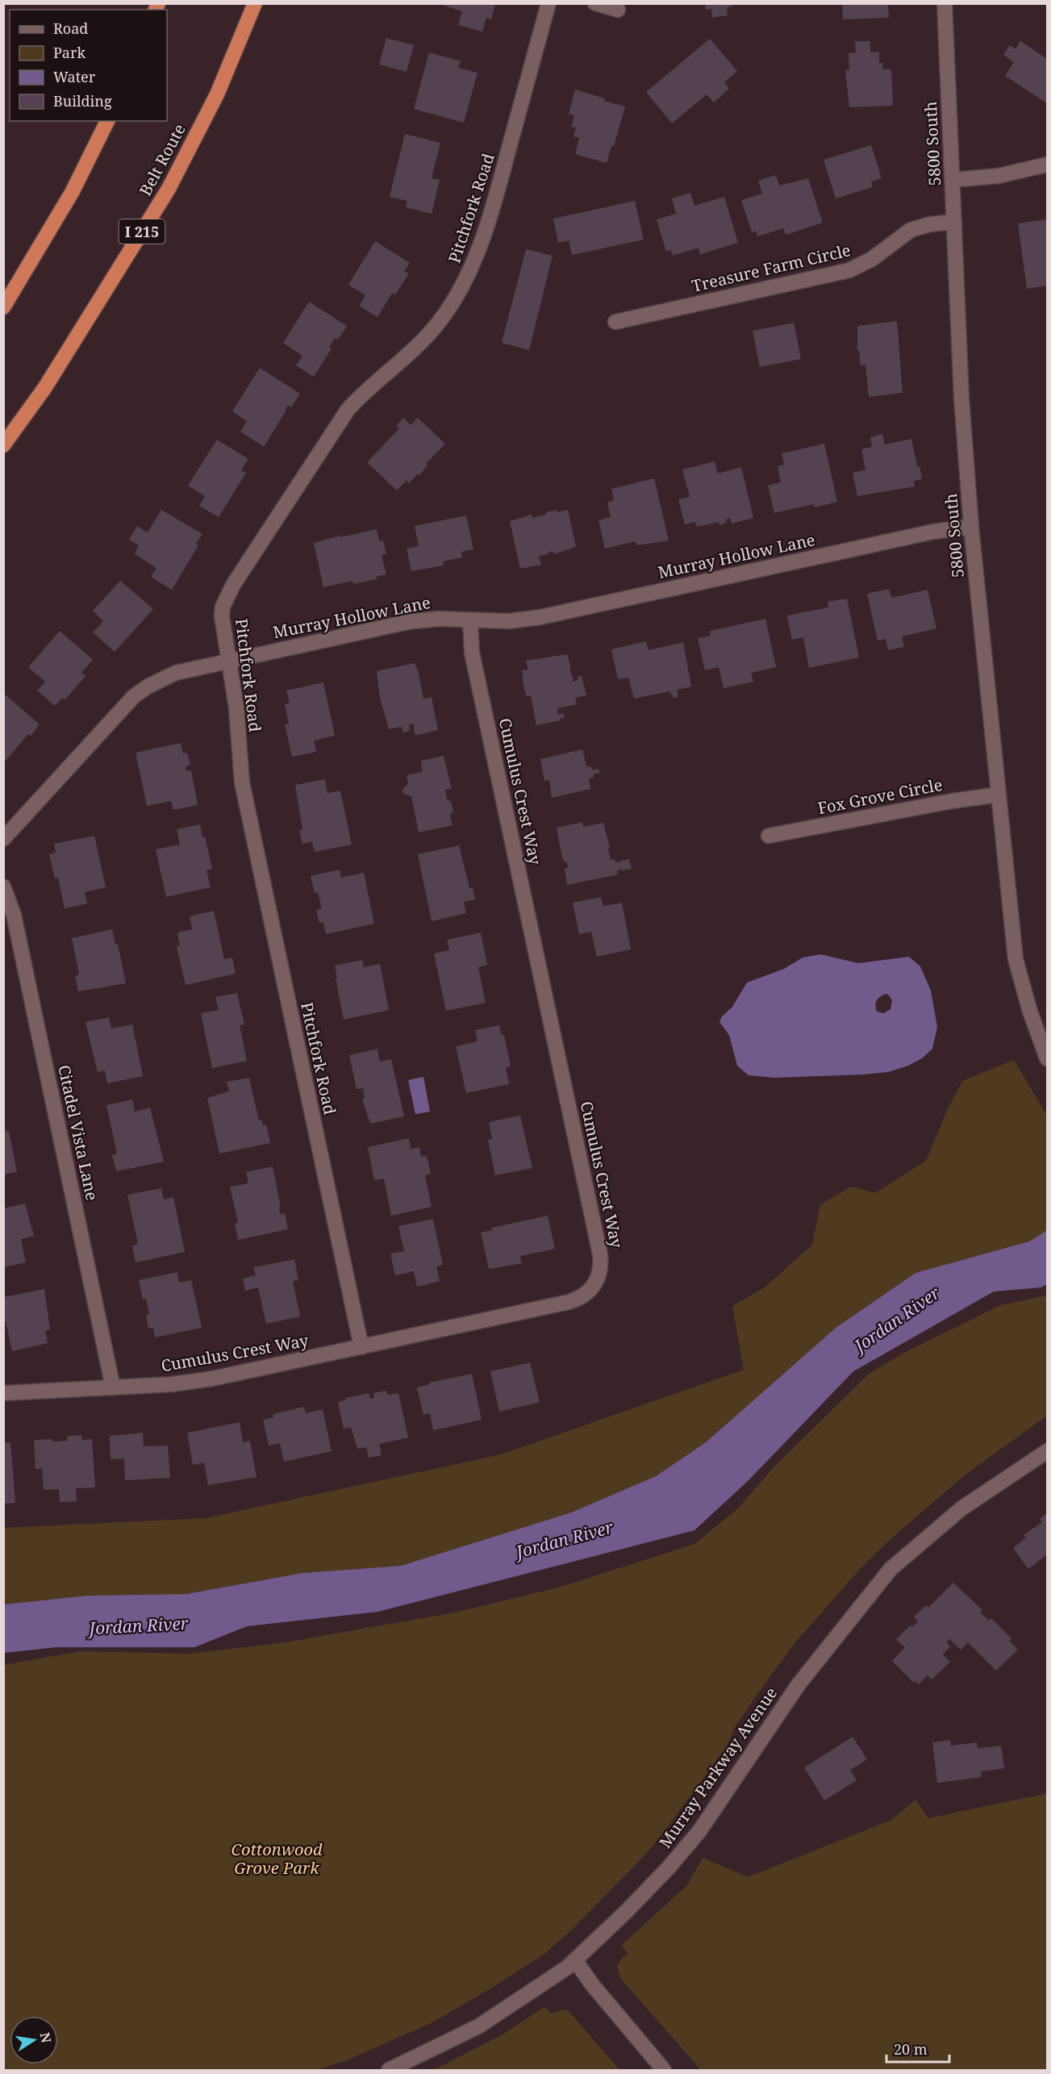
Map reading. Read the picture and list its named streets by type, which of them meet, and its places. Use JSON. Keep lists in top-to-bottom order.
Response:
{
  "streets": {
    "highway": ["Belt Route", "I 215"],
    "street": [
      "5800 South",
      "Pitchfork Road",
      "Treasure Farm Circle",
      "Murray Hollow Lane",
      "Cumulus Crest Way",
      "Fox Grove Circle",
      "Citadel Vista Lane",
      "Murray Parkway Avenue"
    ]
  },
  "crossings": [
    ["5800 South", "Treasure Farm Circle"],
    ["5800 South", "Murray Hollow Lane"],
    ["5800 South", "Fox Grove Circle"],
    ["Pitchfork Road", "Murray Hollow Lane"],
    ["Pitchfork Road", "Cumulus Crest Way"],
    ["Murray Hollow Lane", "Cumulus Crest Way"],
    ["Cumulus Crest Way", "Citadel Vista Lane"]
  ],
  "water": ["Jordan River"],
  "parks": ["Cottonwood Grove Park"],
  "legend": [
    "Road",
    "Park",
    "Water",
    "Building"
  ],
  "scale_bar": "20 m",
  "north": "right"
}
